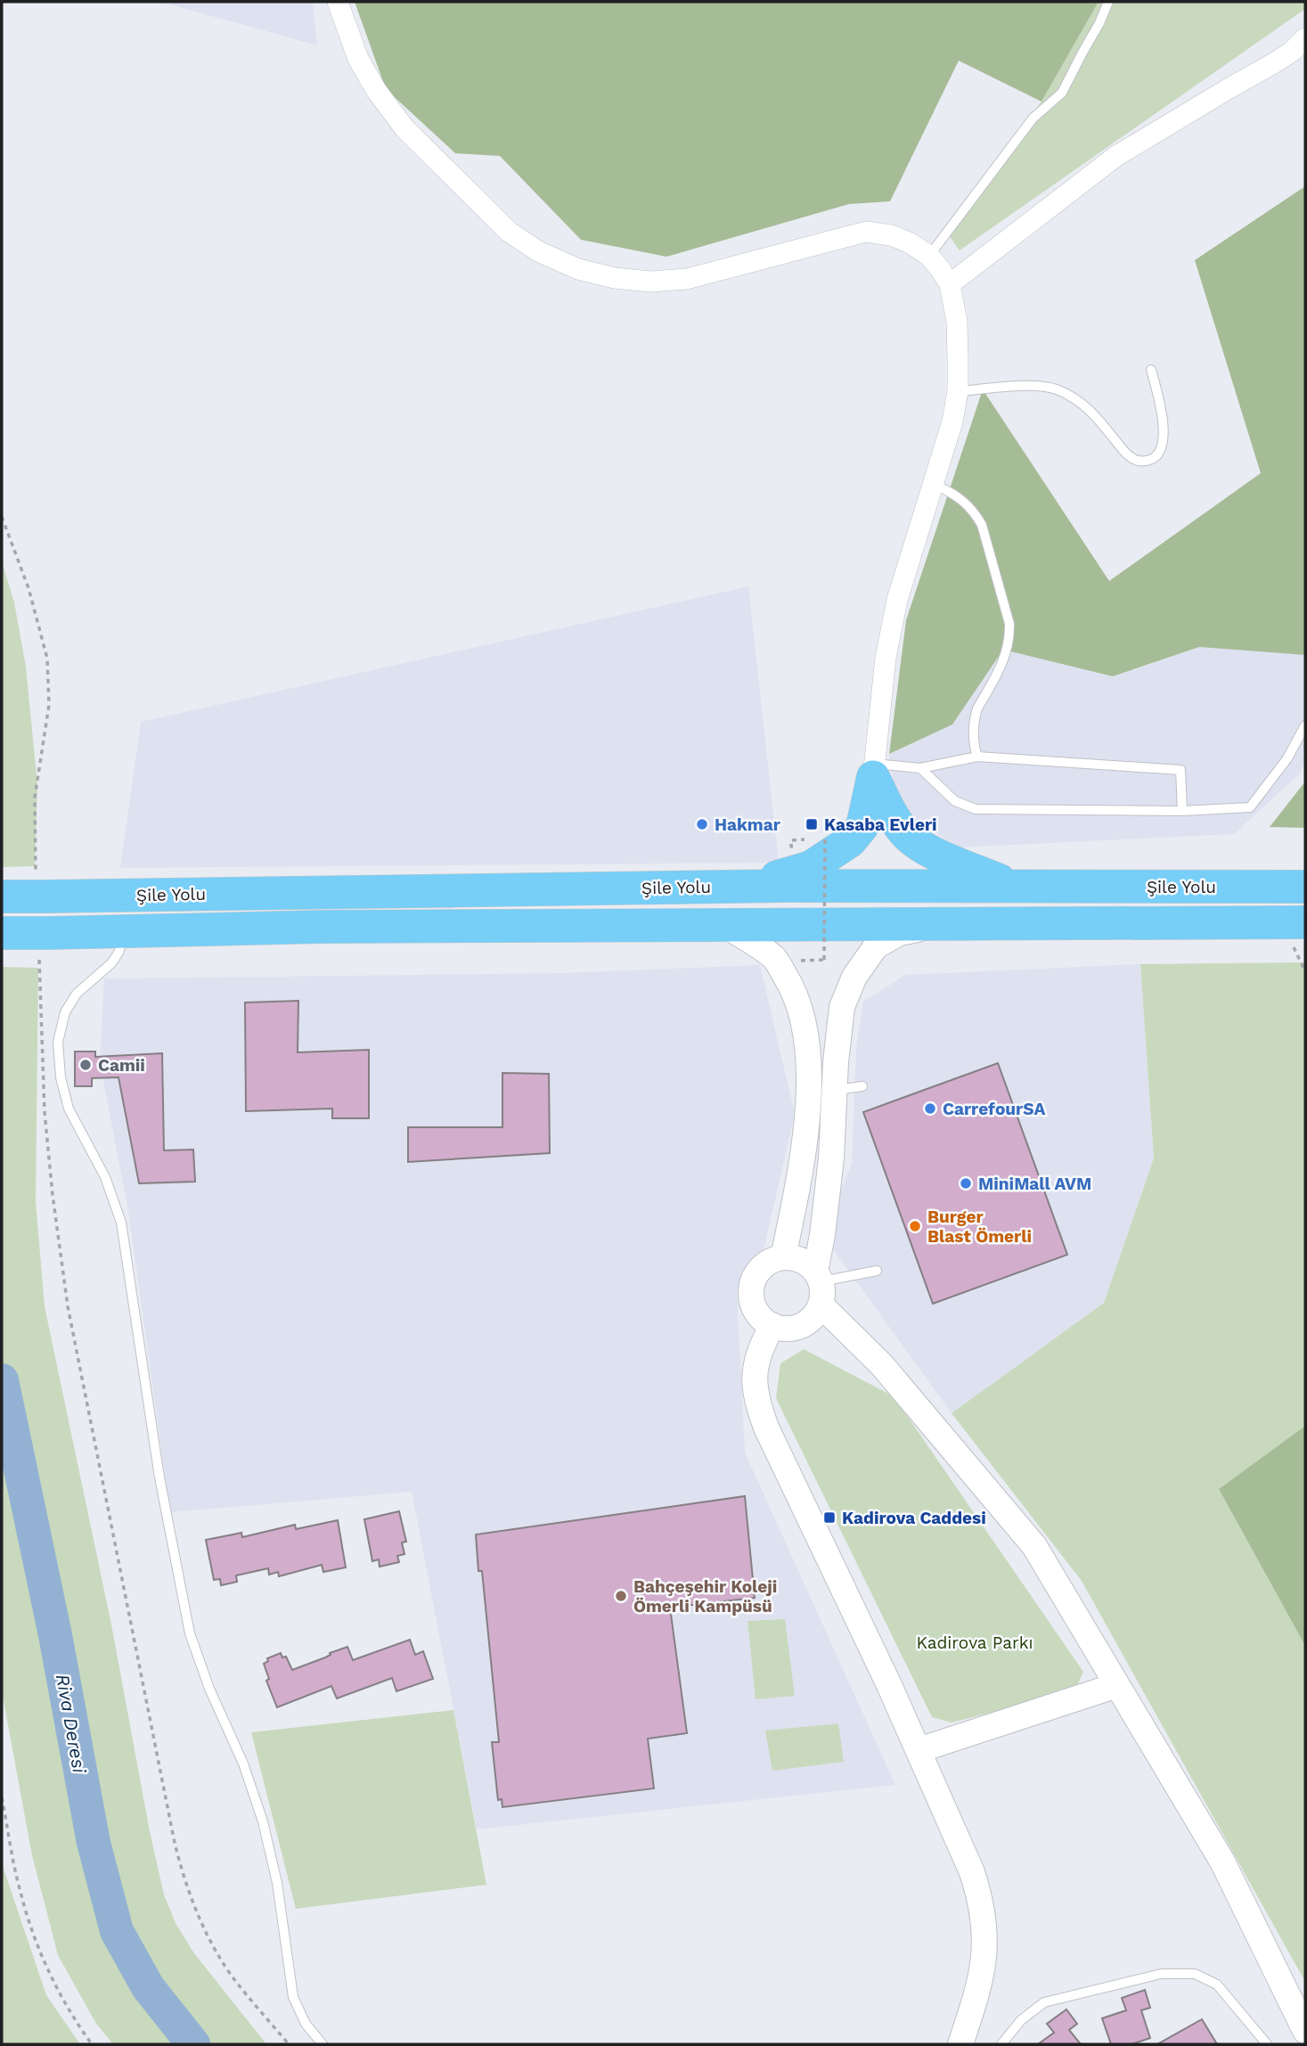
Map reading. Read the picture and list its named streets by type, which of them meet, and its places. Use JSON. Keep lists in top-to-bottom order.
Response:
{
  "streets": {
    "highway": ["Şile Yolu"]
  },
  "water": ["Riva Deresi"],
  "parks": ["Kadirova Parkı"],
  "places": {
    "other": [
      "Hakmar",
      "Camii",
      "CarrefourSA",
      "MiniMall AVM",
      "Burger Blast Ömerli",
      "Bahçeşehir Koleji Ömerli Kampüsü"
    ],
    "transit": ["Kasaba Evleri", "Kadirova Caddesi"]
  }
}
